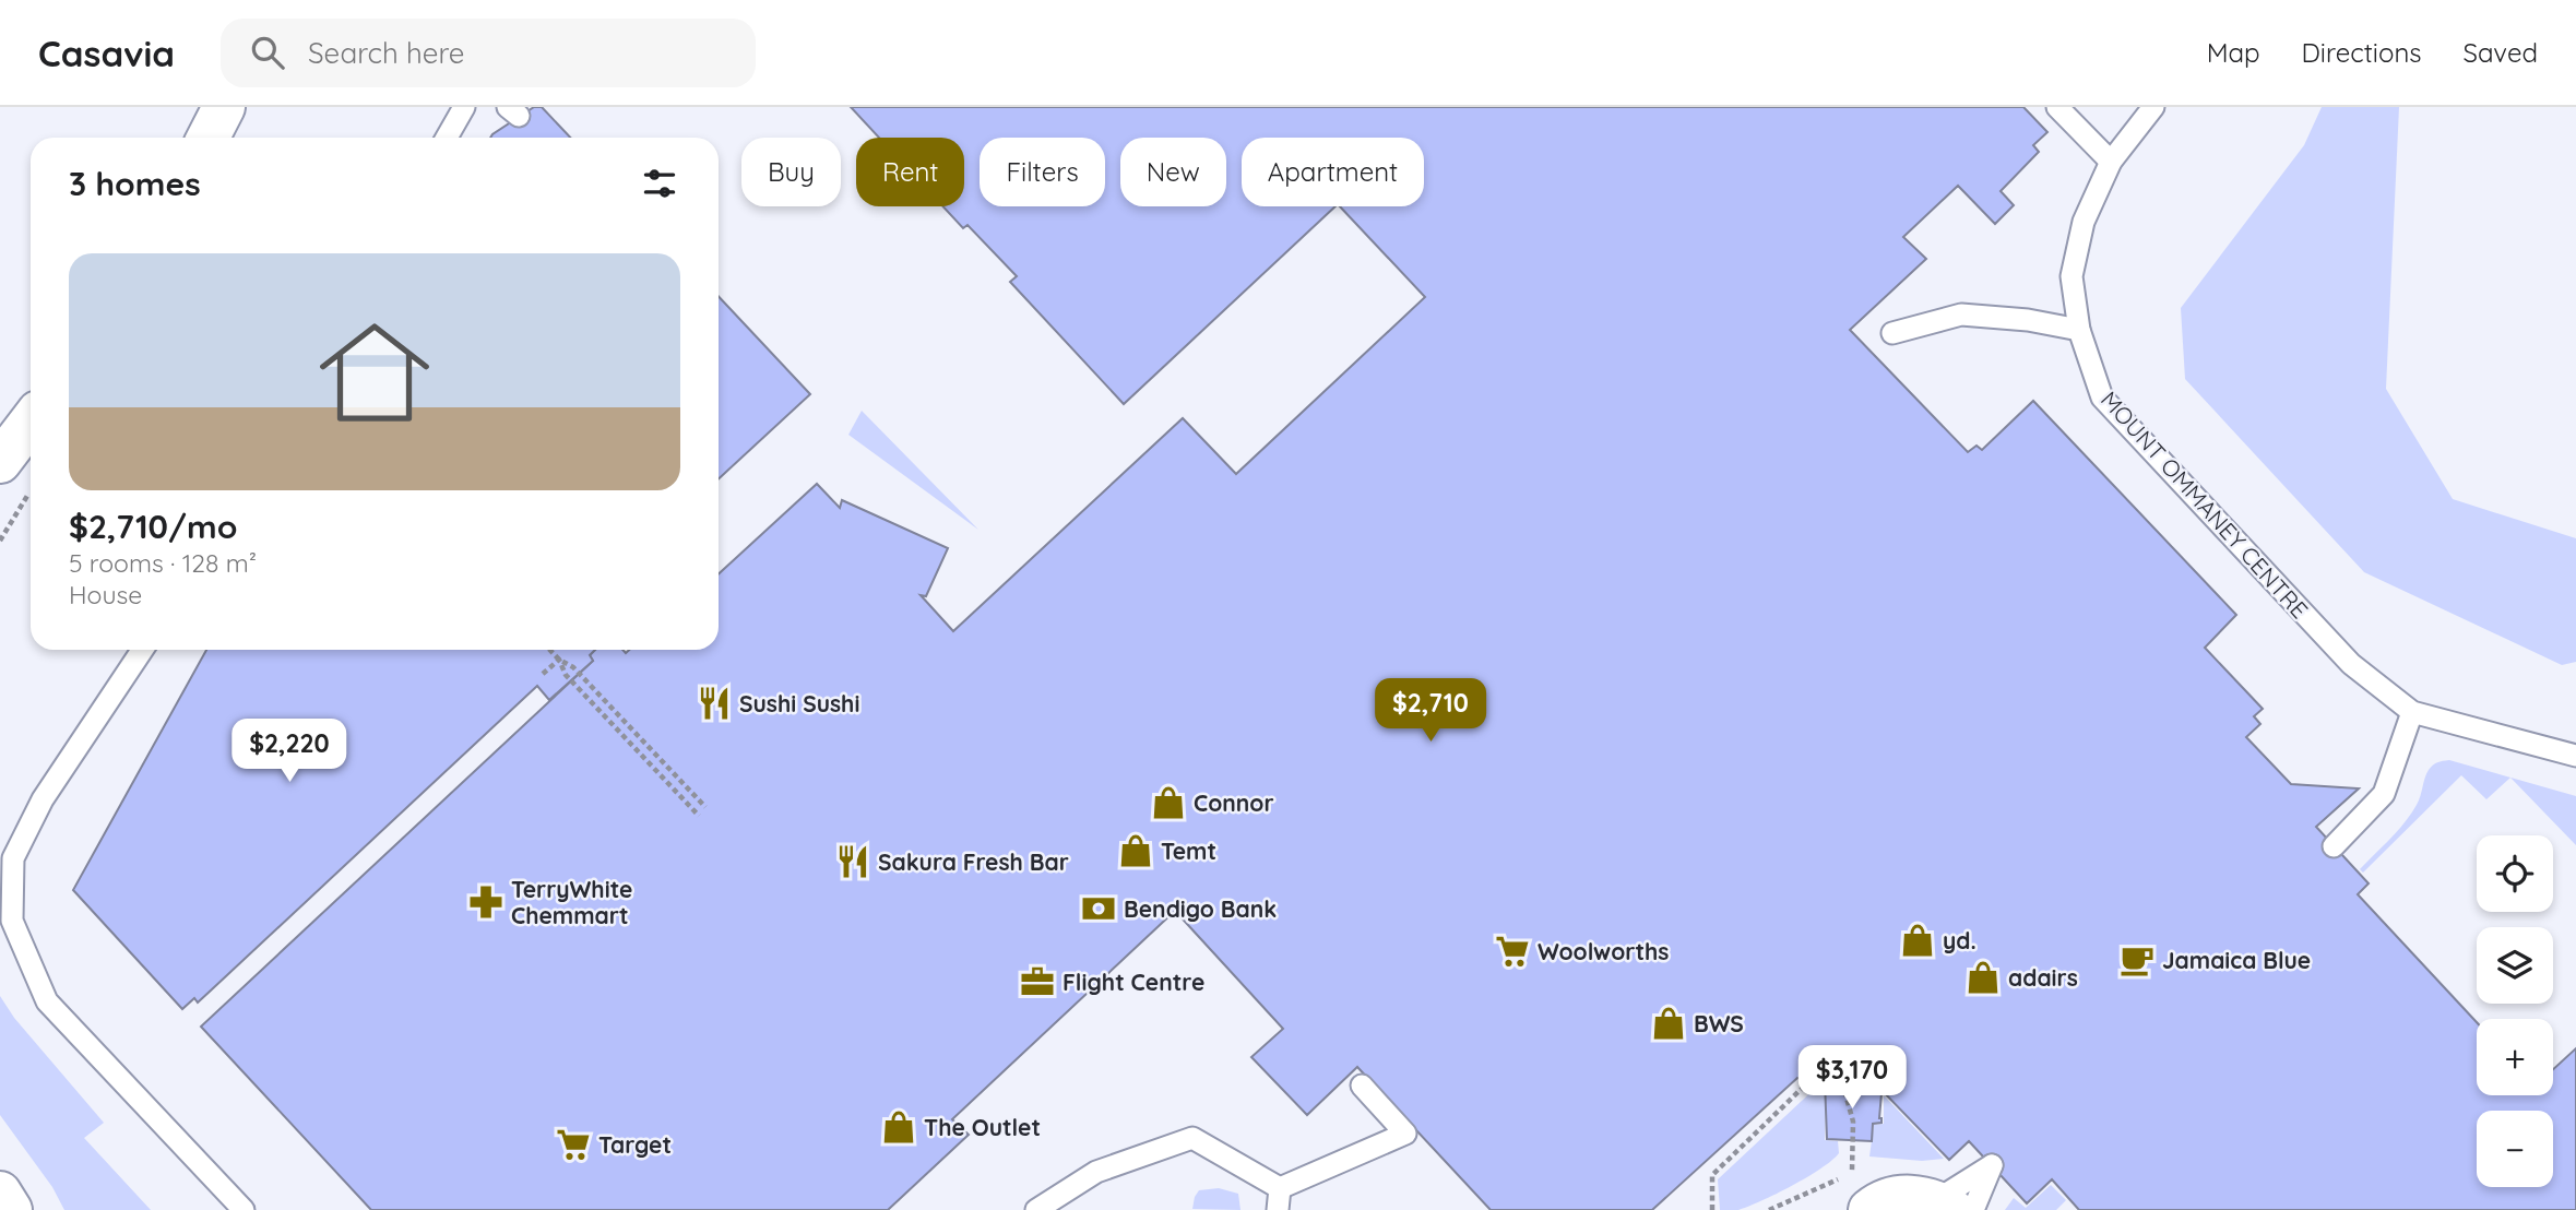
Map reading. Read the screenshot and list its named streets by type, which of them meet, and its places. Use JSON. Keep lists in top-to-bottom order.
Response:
{
  "streets": {
    "lane": ["MOUNT OMMANEY CENTRE"]
  },
  "places": {
    "restaurant": ["Sushi Sushi", "Sakura Fresh Bar"],
    "shop": [
      "Connor",
      "Temt",
      "yd.",
      "adairs",
      "BWS",
      "The Outlet"
    ],
    "pharmacy": ["TerryWhite Chemmart"],
    "bank": ["Bendigo Bank"],
    "supermarket": ["Woolworths", "Target"],
    "cafe": ["Jamaica Blue"],
    "office": ["Flight Centre"]
  },
  "page": {
    "header": "Casavia",
    "search": "Search here",
    "nav": ["Map", "Directions", "Saved"],
    "chip": [
      "Buy",
      "Rent",
      "Filters",
      "New",
      "Apartment"
    ],
    "heading": "3 homes",
    "list": [
      {
        "name": "$2,710/mo",
        "note": "5 rooms · 128 m² · House"
      }
    ],
    "price": ["$2,710", "$2,220", "$3,170"],
    "map_buttons": ["+", "−"]
  }
}
